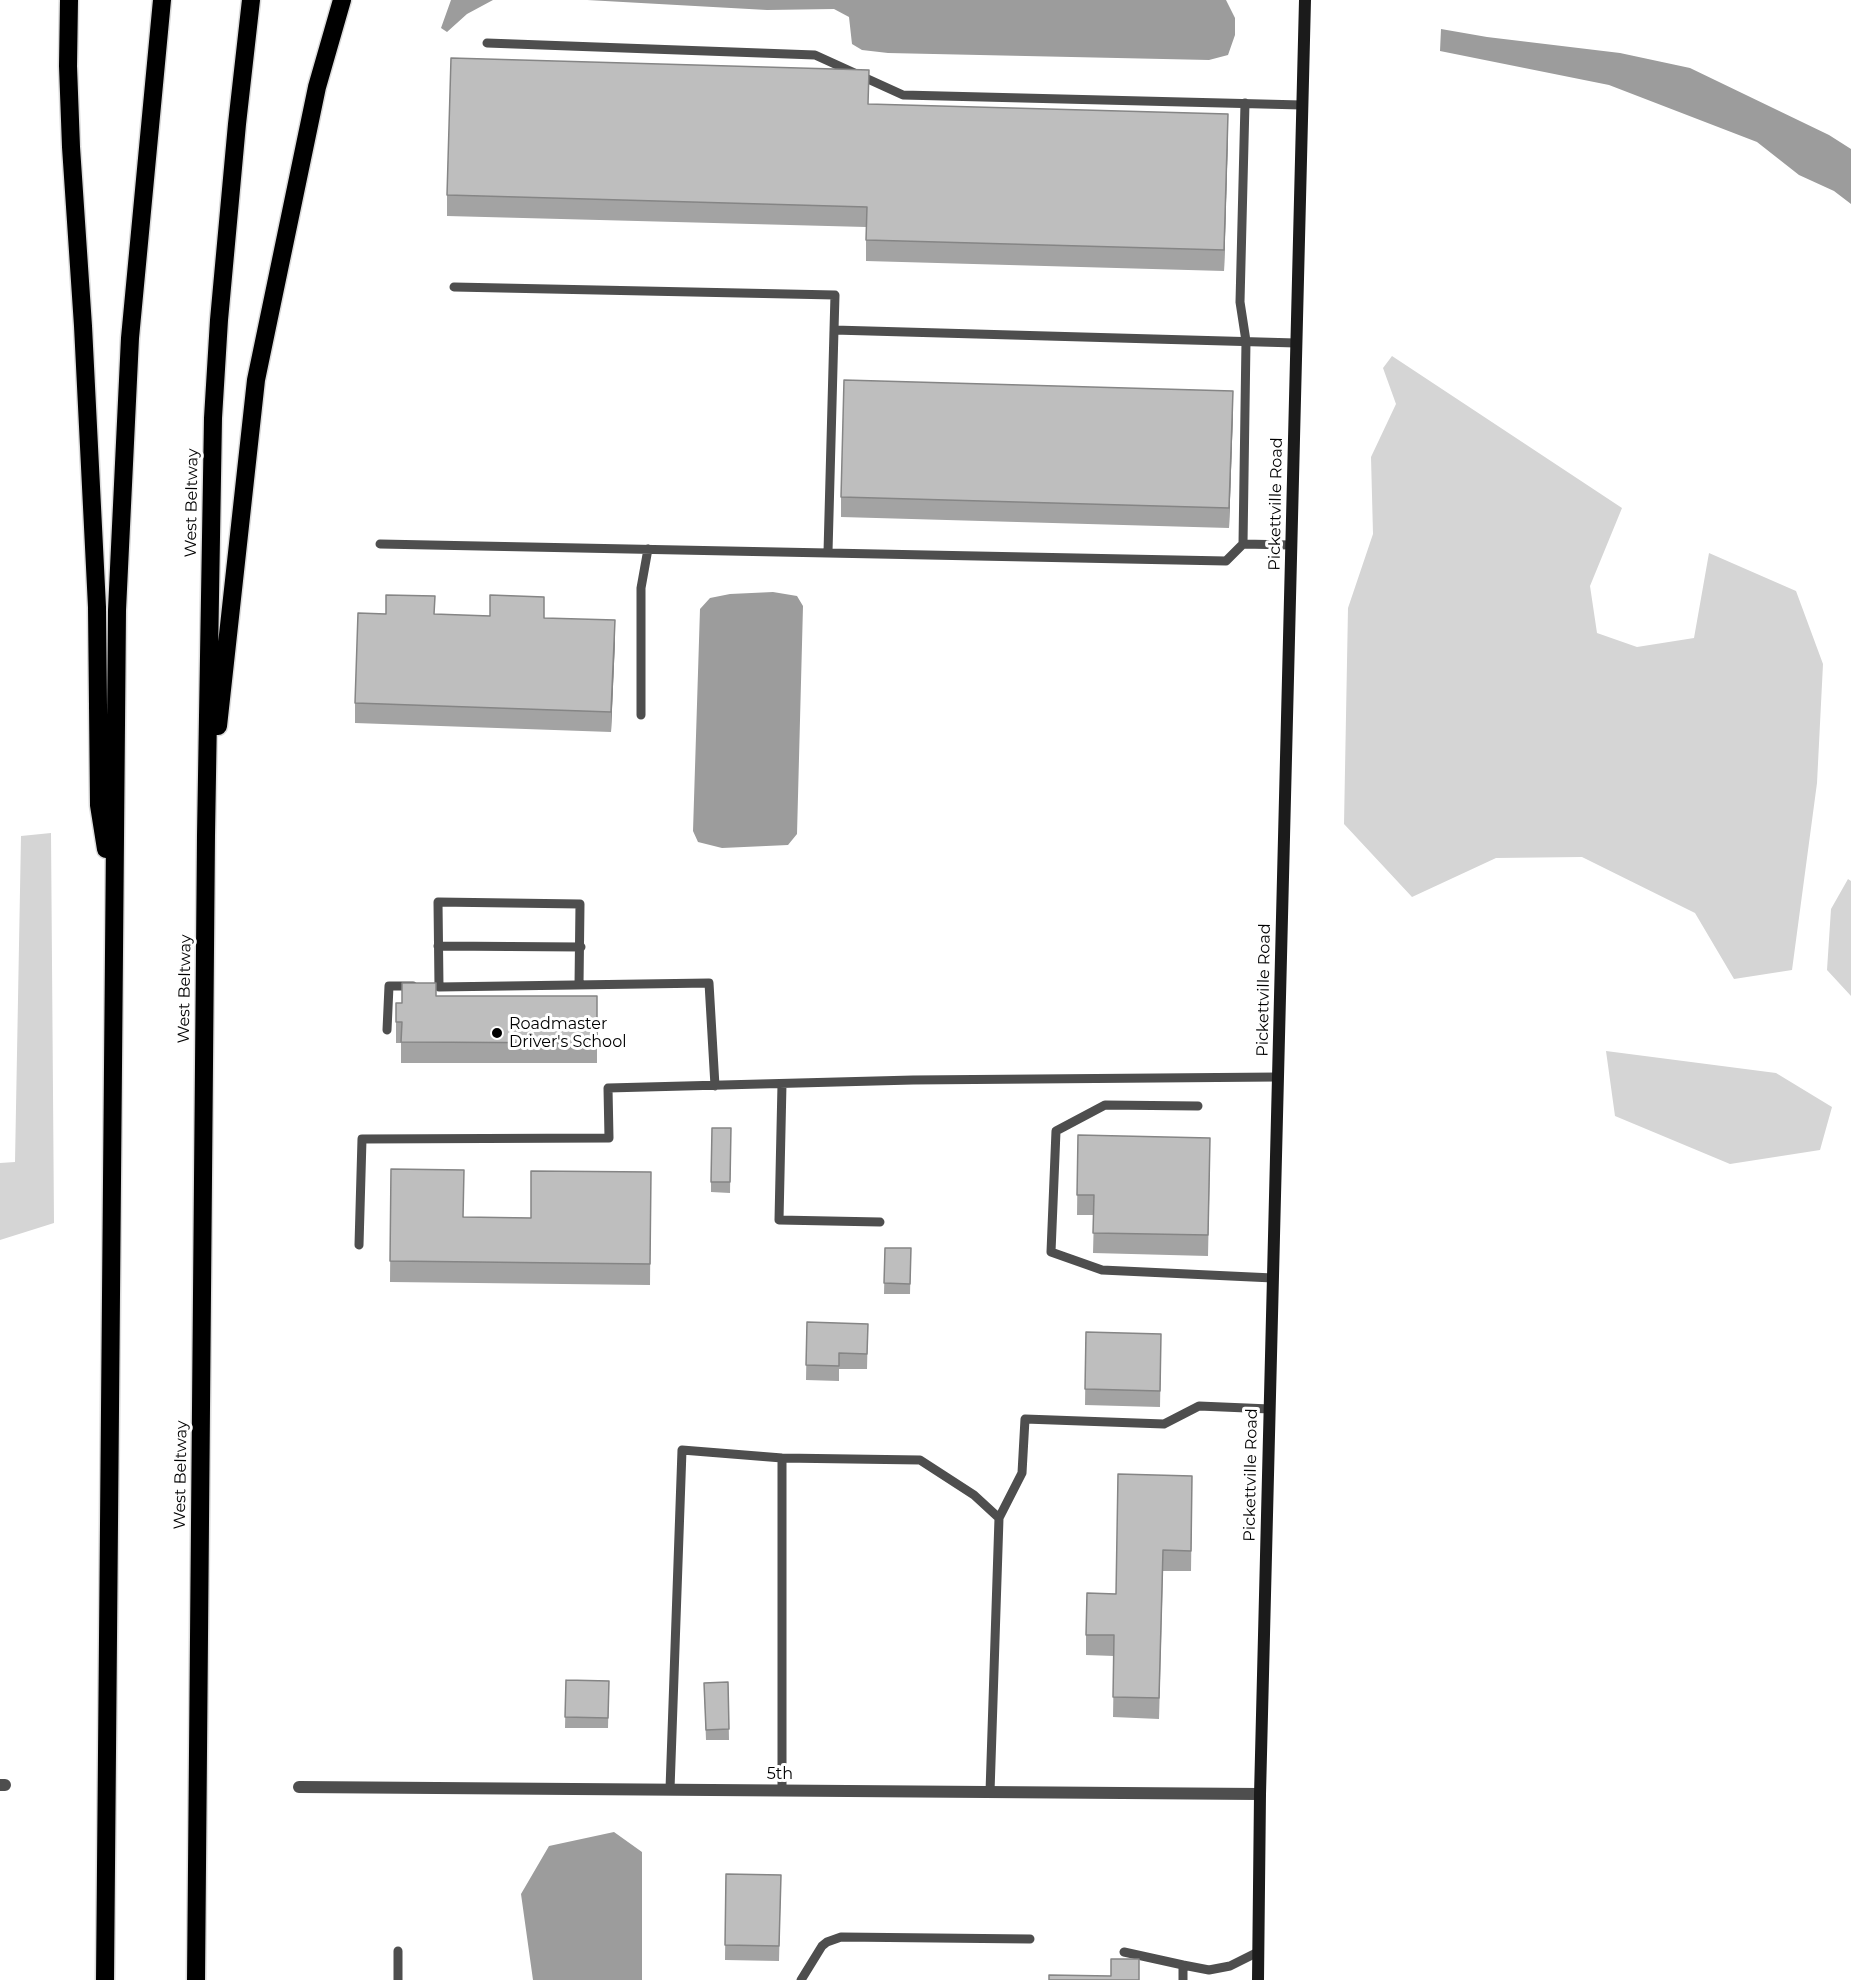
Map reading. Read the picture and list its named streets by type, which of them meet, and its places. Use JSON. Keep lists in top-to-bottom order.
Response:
{
  "streets": {
    "highway": ["West Beltway"],
    "street": ["Pickettville Road", "5th"]
  },
  "crossings": [
    ["Pickettville Road", "5th"]
  ],
  "places": ["Roadmaster Driver's School"]
}
